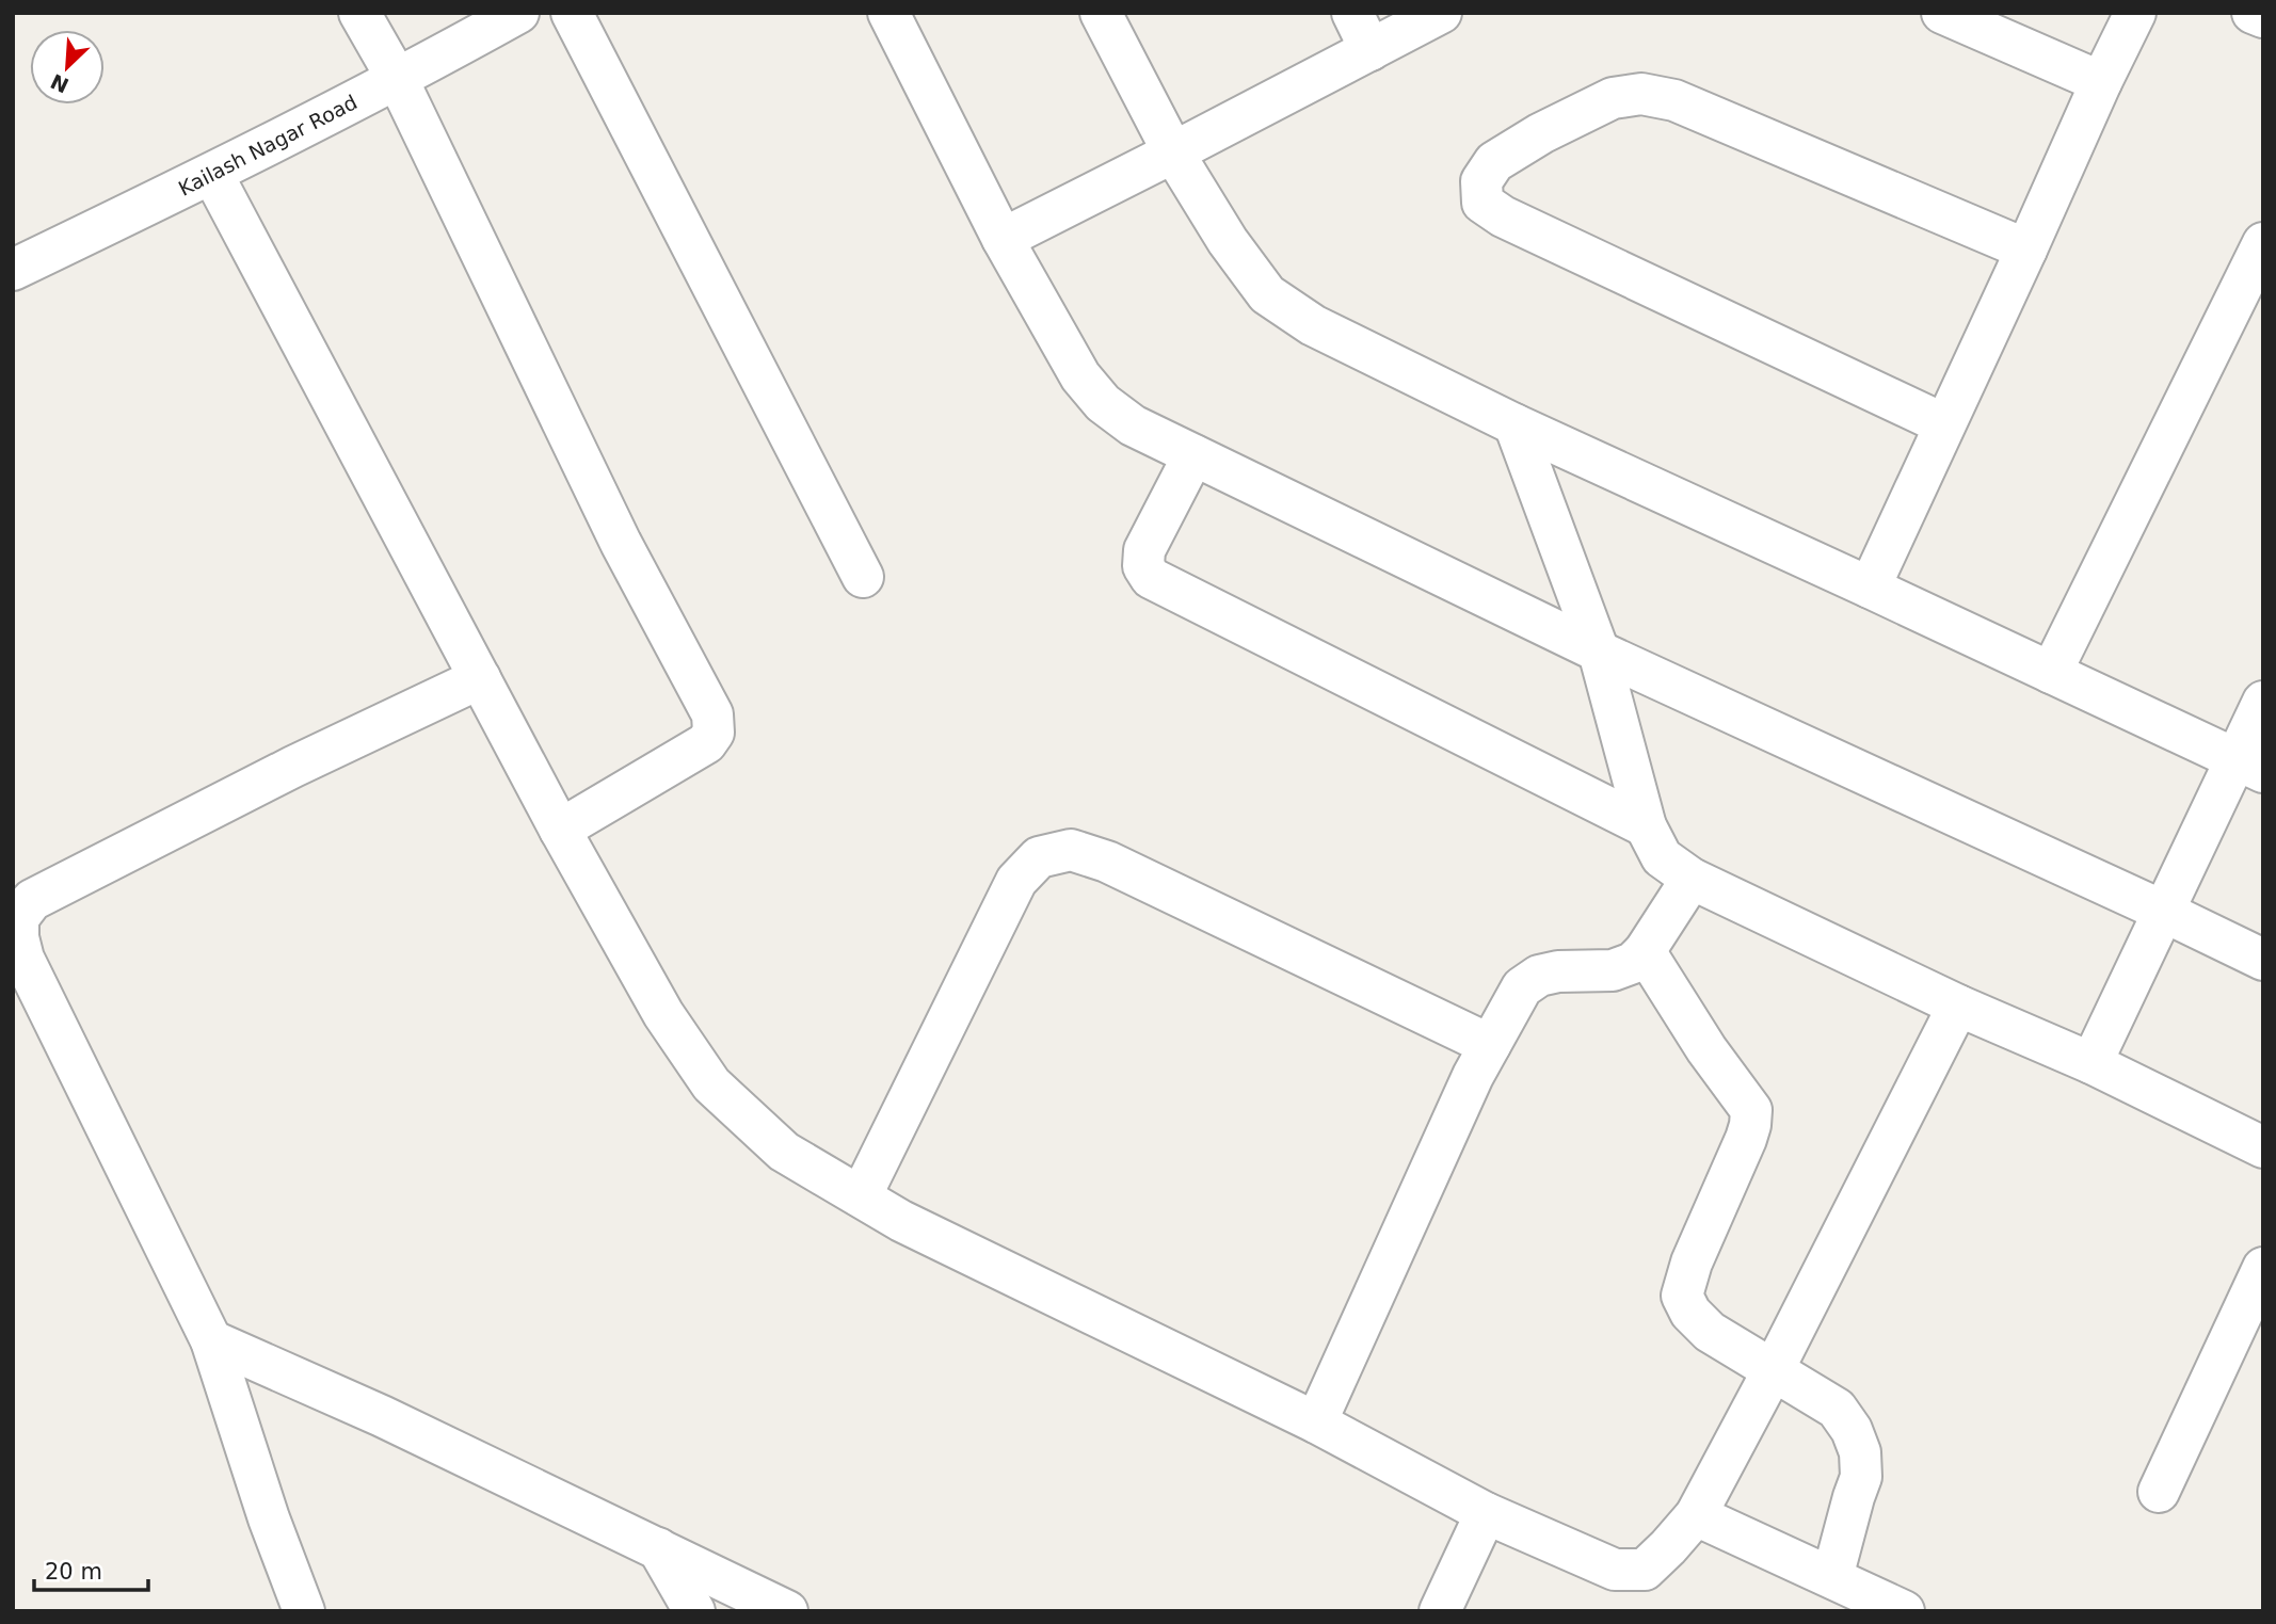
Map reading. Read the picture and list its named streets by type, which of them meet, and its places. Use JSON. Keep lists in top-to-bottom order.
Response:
{
  "streets": {
    "street": ["Kailash Nagar Road"]
  },
  "scale_bar": "20 m",
  "north": "bottom left"
}
